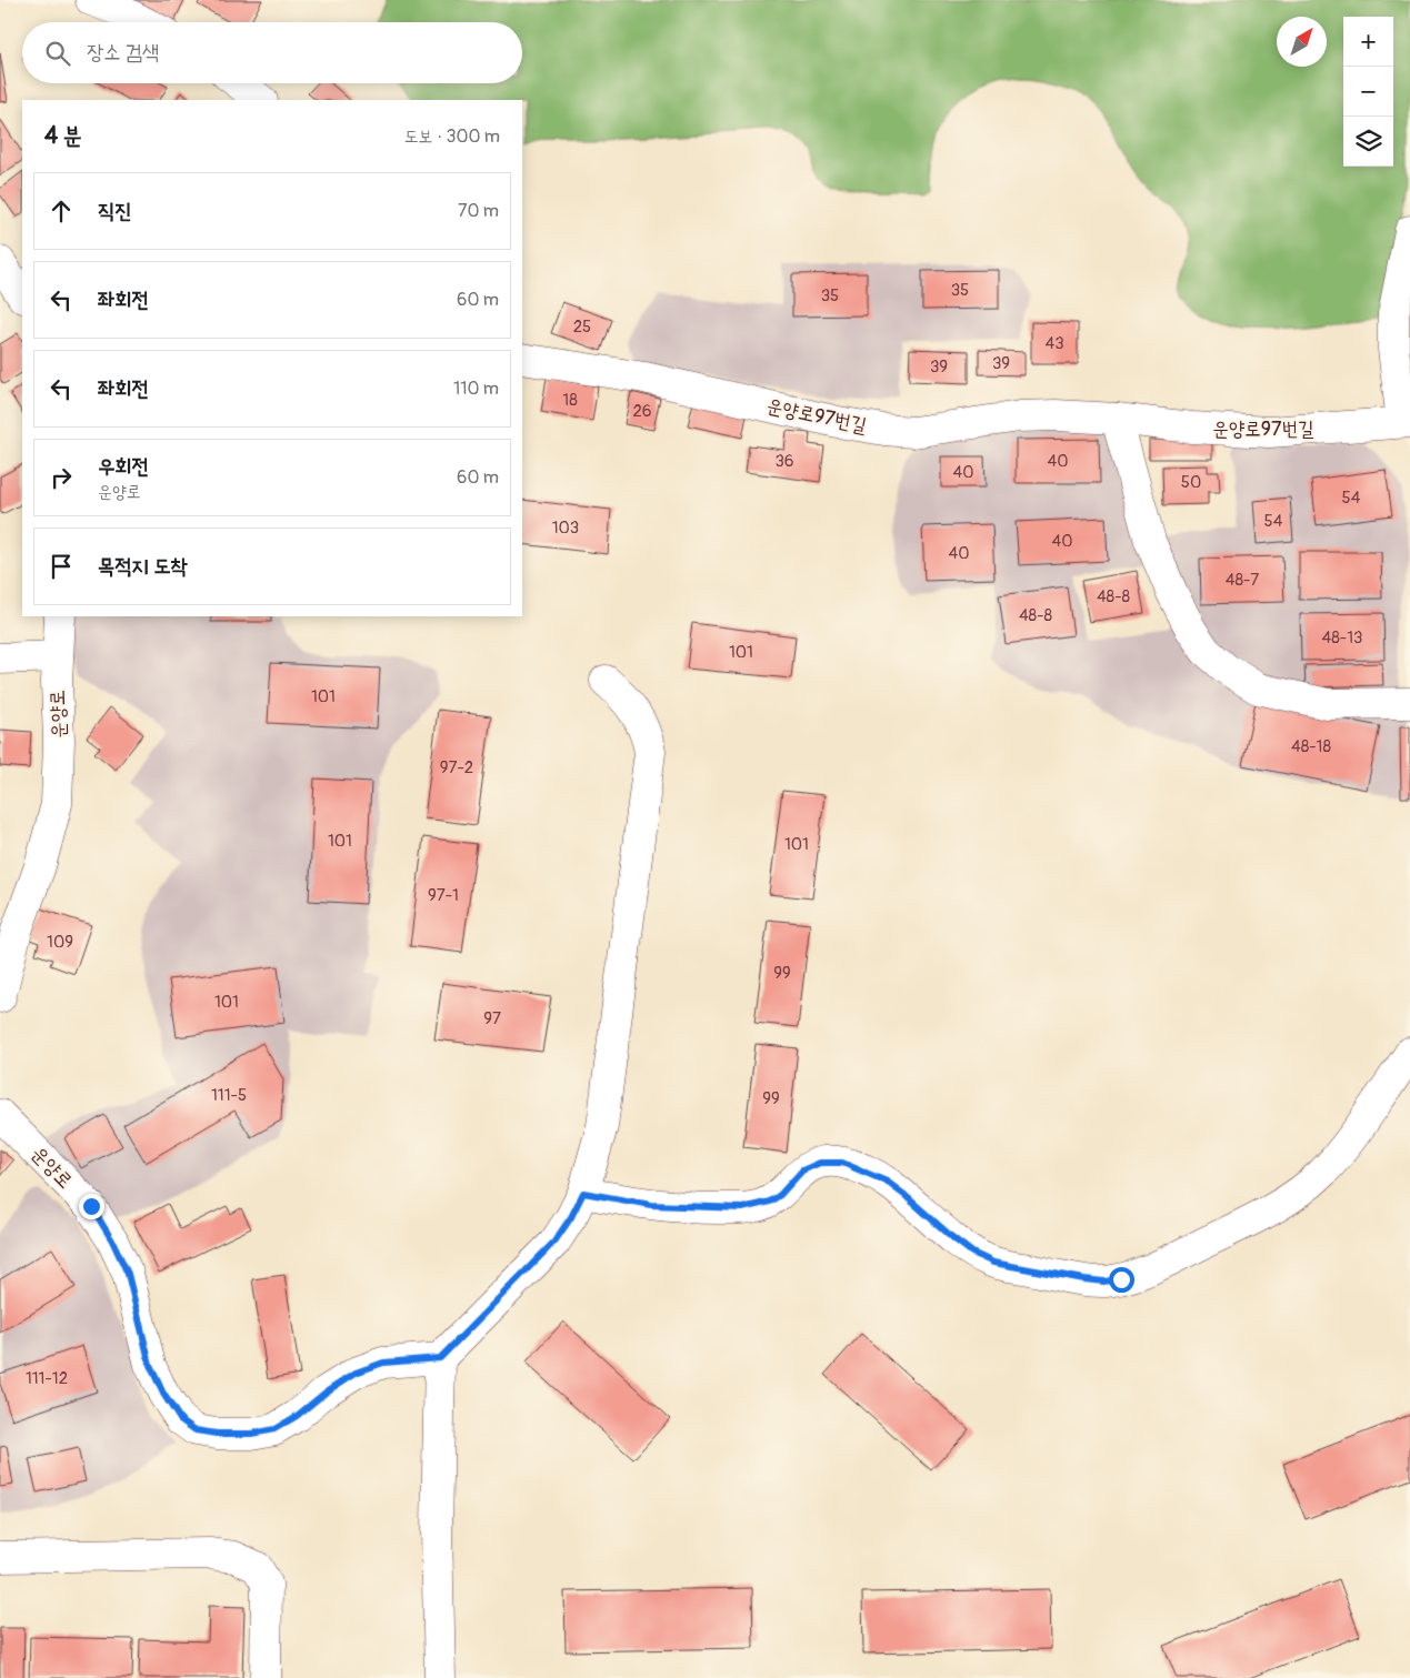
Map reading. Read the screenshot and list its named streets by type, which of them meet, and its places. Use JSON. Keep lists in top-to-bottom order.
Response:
{
  "streets": {
    "street": ["운양로97번길", "운양로"]
  },
  "house_numbers": [
    "35",
    "35",
    "25",
    "43",
    "39",
    "39",
    "18",
    "26",
    "36",
    "40",
    "40",
    "50",
    "54",
    "54",
    "103",
    "40",
    "40",
    "48-7",
    "48-8",
    "48-8",
    "48-13",
    "101",
    "101",
    "48-18",
    "97-2",
    "101",
    "101",
    "97-1",
    "109",
    "99",
    "101",
    "97",
    "111-5",
    "99",
    "111-12"
  ],
  "north": "top right",
  "page": {
    "map_buttons": ["+", "−"],
    "search": "장소 검색",
    "heading": ["4 분", "도보 · 300 m"],
    "list": [
      ["직진", "70 m"],
      ["좌회전", "60 m"],
      ["좌회전", "110 m"],
      ["우회전", "운양로", "60 m"],
      "목적지 도착"
    ]
  }
}
